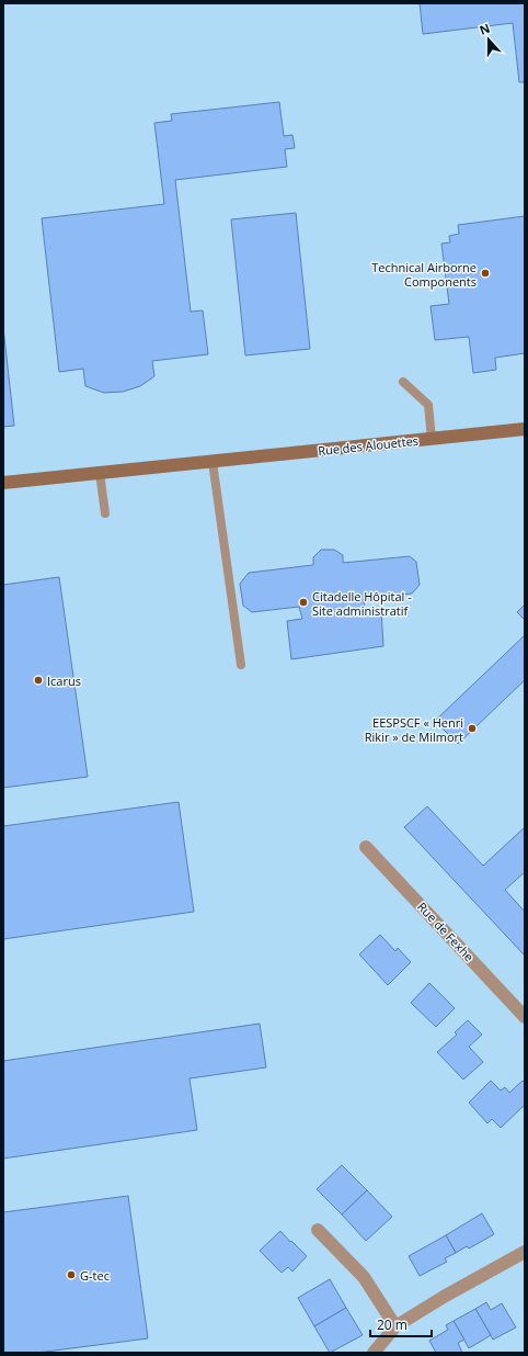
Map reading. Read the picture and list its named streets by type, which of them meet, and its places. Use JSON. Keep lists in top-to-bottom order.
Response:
{
  "streets": {
    "street": ["Rue des Alouettes", "Rue de Fexhe"]
  },
  "places": [
    "Technical Airborne Components",
    "Citadelle Hôpital - Site administratif",
    "Icarus",
    "EESPSCF « Henri Rikir » de Milmort",
    "G-tec"
  ],
  "scale_bar": "20 m",
  "north": "top"
}
